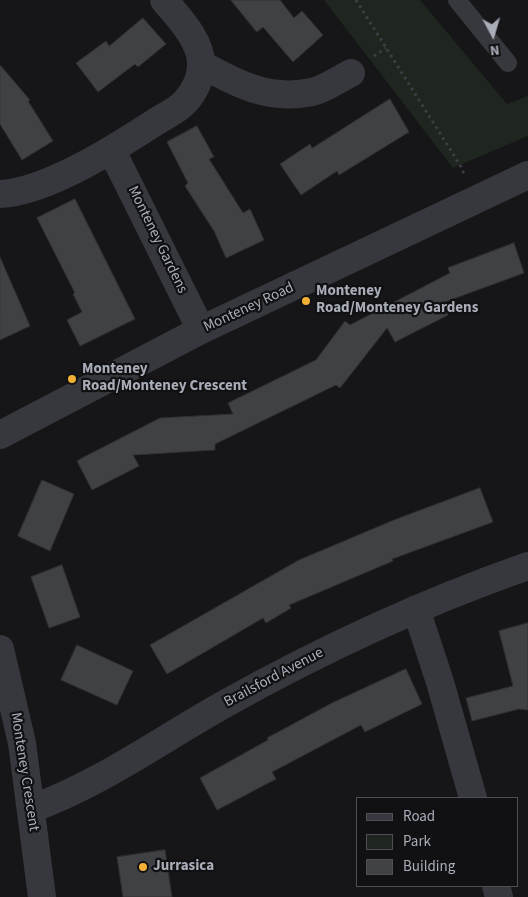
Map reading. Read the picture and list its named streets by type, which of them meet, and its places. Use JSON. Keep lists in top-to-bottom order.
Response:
{
  "streets": {
    "street": [
      "Monteney Gardens",
      "Monteney Road",
      "Brailsford Avenue",
      "Monteney Crescent"
    ]
  },
  "crossings": [
    ["Monteney Gardens", "Monteney Road"],
    ["Brailsford Avenue", "Monteney Crescent"]
  ],
  "places": ["Monteney Road/Monteney Gardens", "Monteney Road/Monteney Crescent", "Jurrasica"],
  "legend": ["Road", "Park", "Building"],
  "north": "bottom"
}
